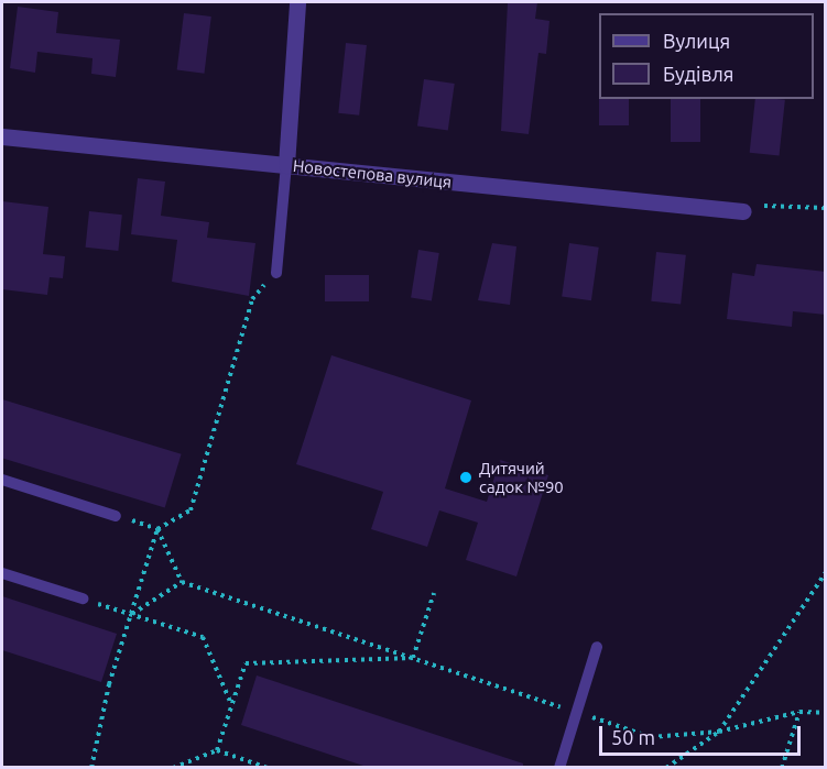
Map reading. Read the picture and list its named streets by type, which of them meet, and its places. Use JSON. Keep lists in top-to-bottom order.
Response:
{
  "streets": {
    "street": ["Новостепова вулиця"]
  },
  "places": ["Дитячий садок №90"],
  "legend": ["Вулиця", "Будівля"],
  "scale_bar": "50 m"
}
